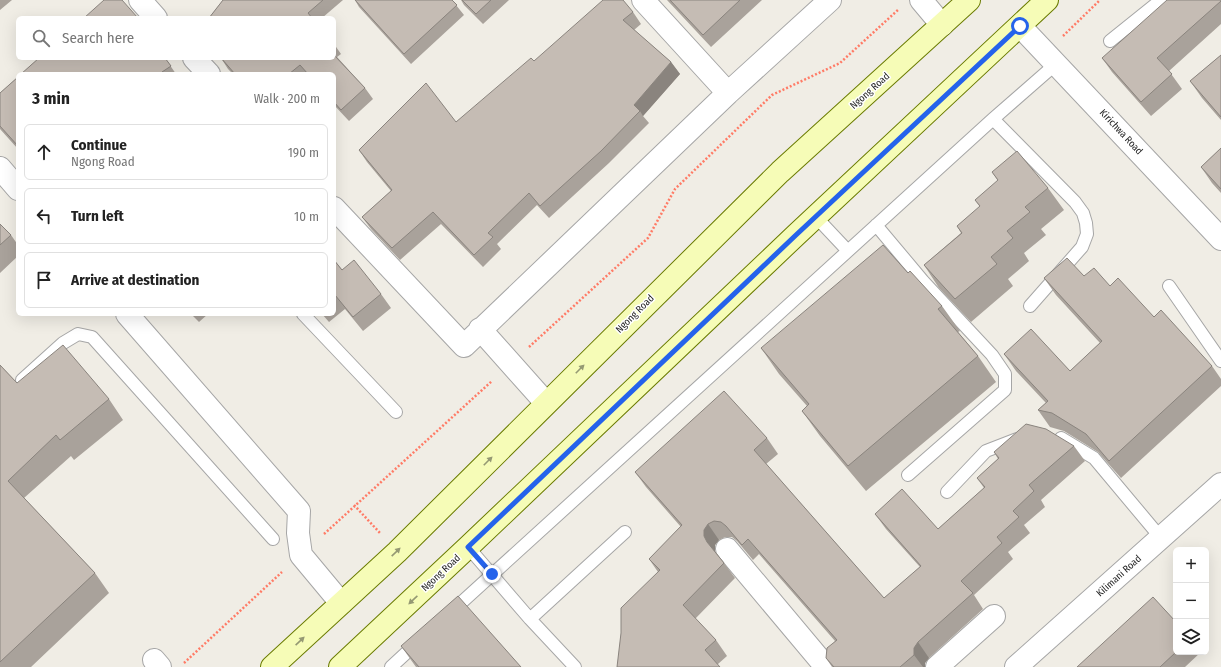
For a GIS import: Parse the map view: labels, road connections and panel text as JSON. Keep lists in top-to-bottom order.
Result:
{
  "streets": {
    "main road": ["Ngong Road"],
    "street": ["Kirichwa Road", "Kilimani Road"]
  },
  "crossings": [
    ["Ngong Road", "Kirichwa Road"]
  ],
  "page": {
    "search": "Search here",
    "heading": ["3 min", "Walk · 200 m"],
    "list": [
      ["Continue", "Ngong Road", "190 m"],
      ["Turn left", "10 m"],
      "Arrive at destination"
    ],
    "map_buttons": ["+", "−"]
  }
}
